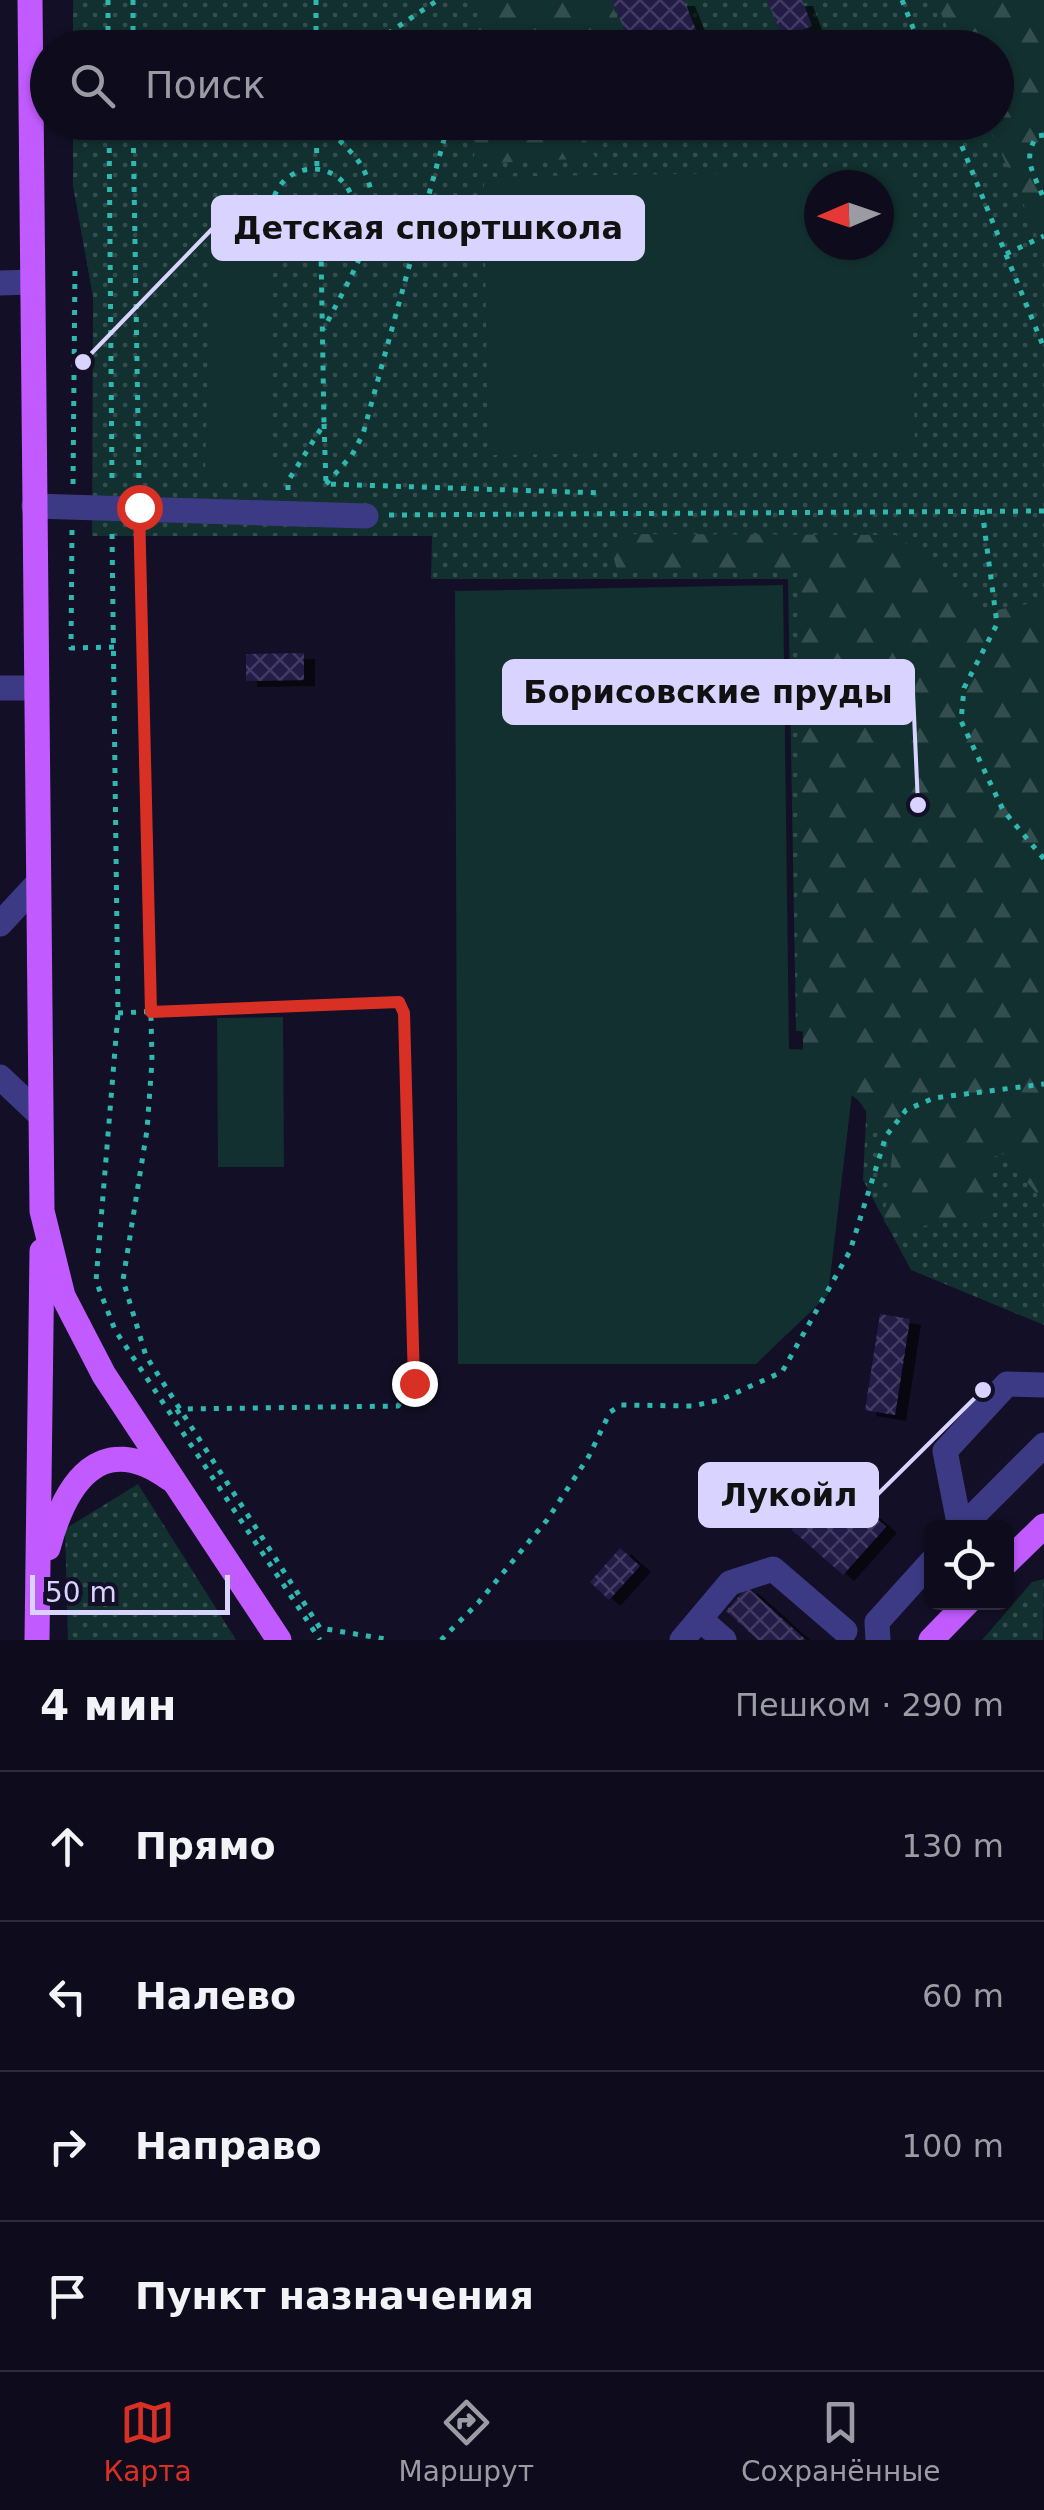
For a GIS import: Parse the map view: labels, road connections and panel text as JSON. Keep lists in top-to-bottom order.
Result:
{
  "places": ["Детская спортшкола", "Борисовские пруды", "Лукойл"],
  "scale_bar": "50 m",
  "north": "left",
  "page": {
    "search": "Поиск",
    "scale": "50 m",
    "heading": ["4 мин", "Пешком · 290 m"],
    "list": [
      ["Прямо", "130 m"],
      ["Налево", "60 m"],
      ["Направо", "100 m"],
      "Пункт назначения"
    ],
    "nav": ["Карта", "Маршрут", "Сохранённые"]
  }
}
